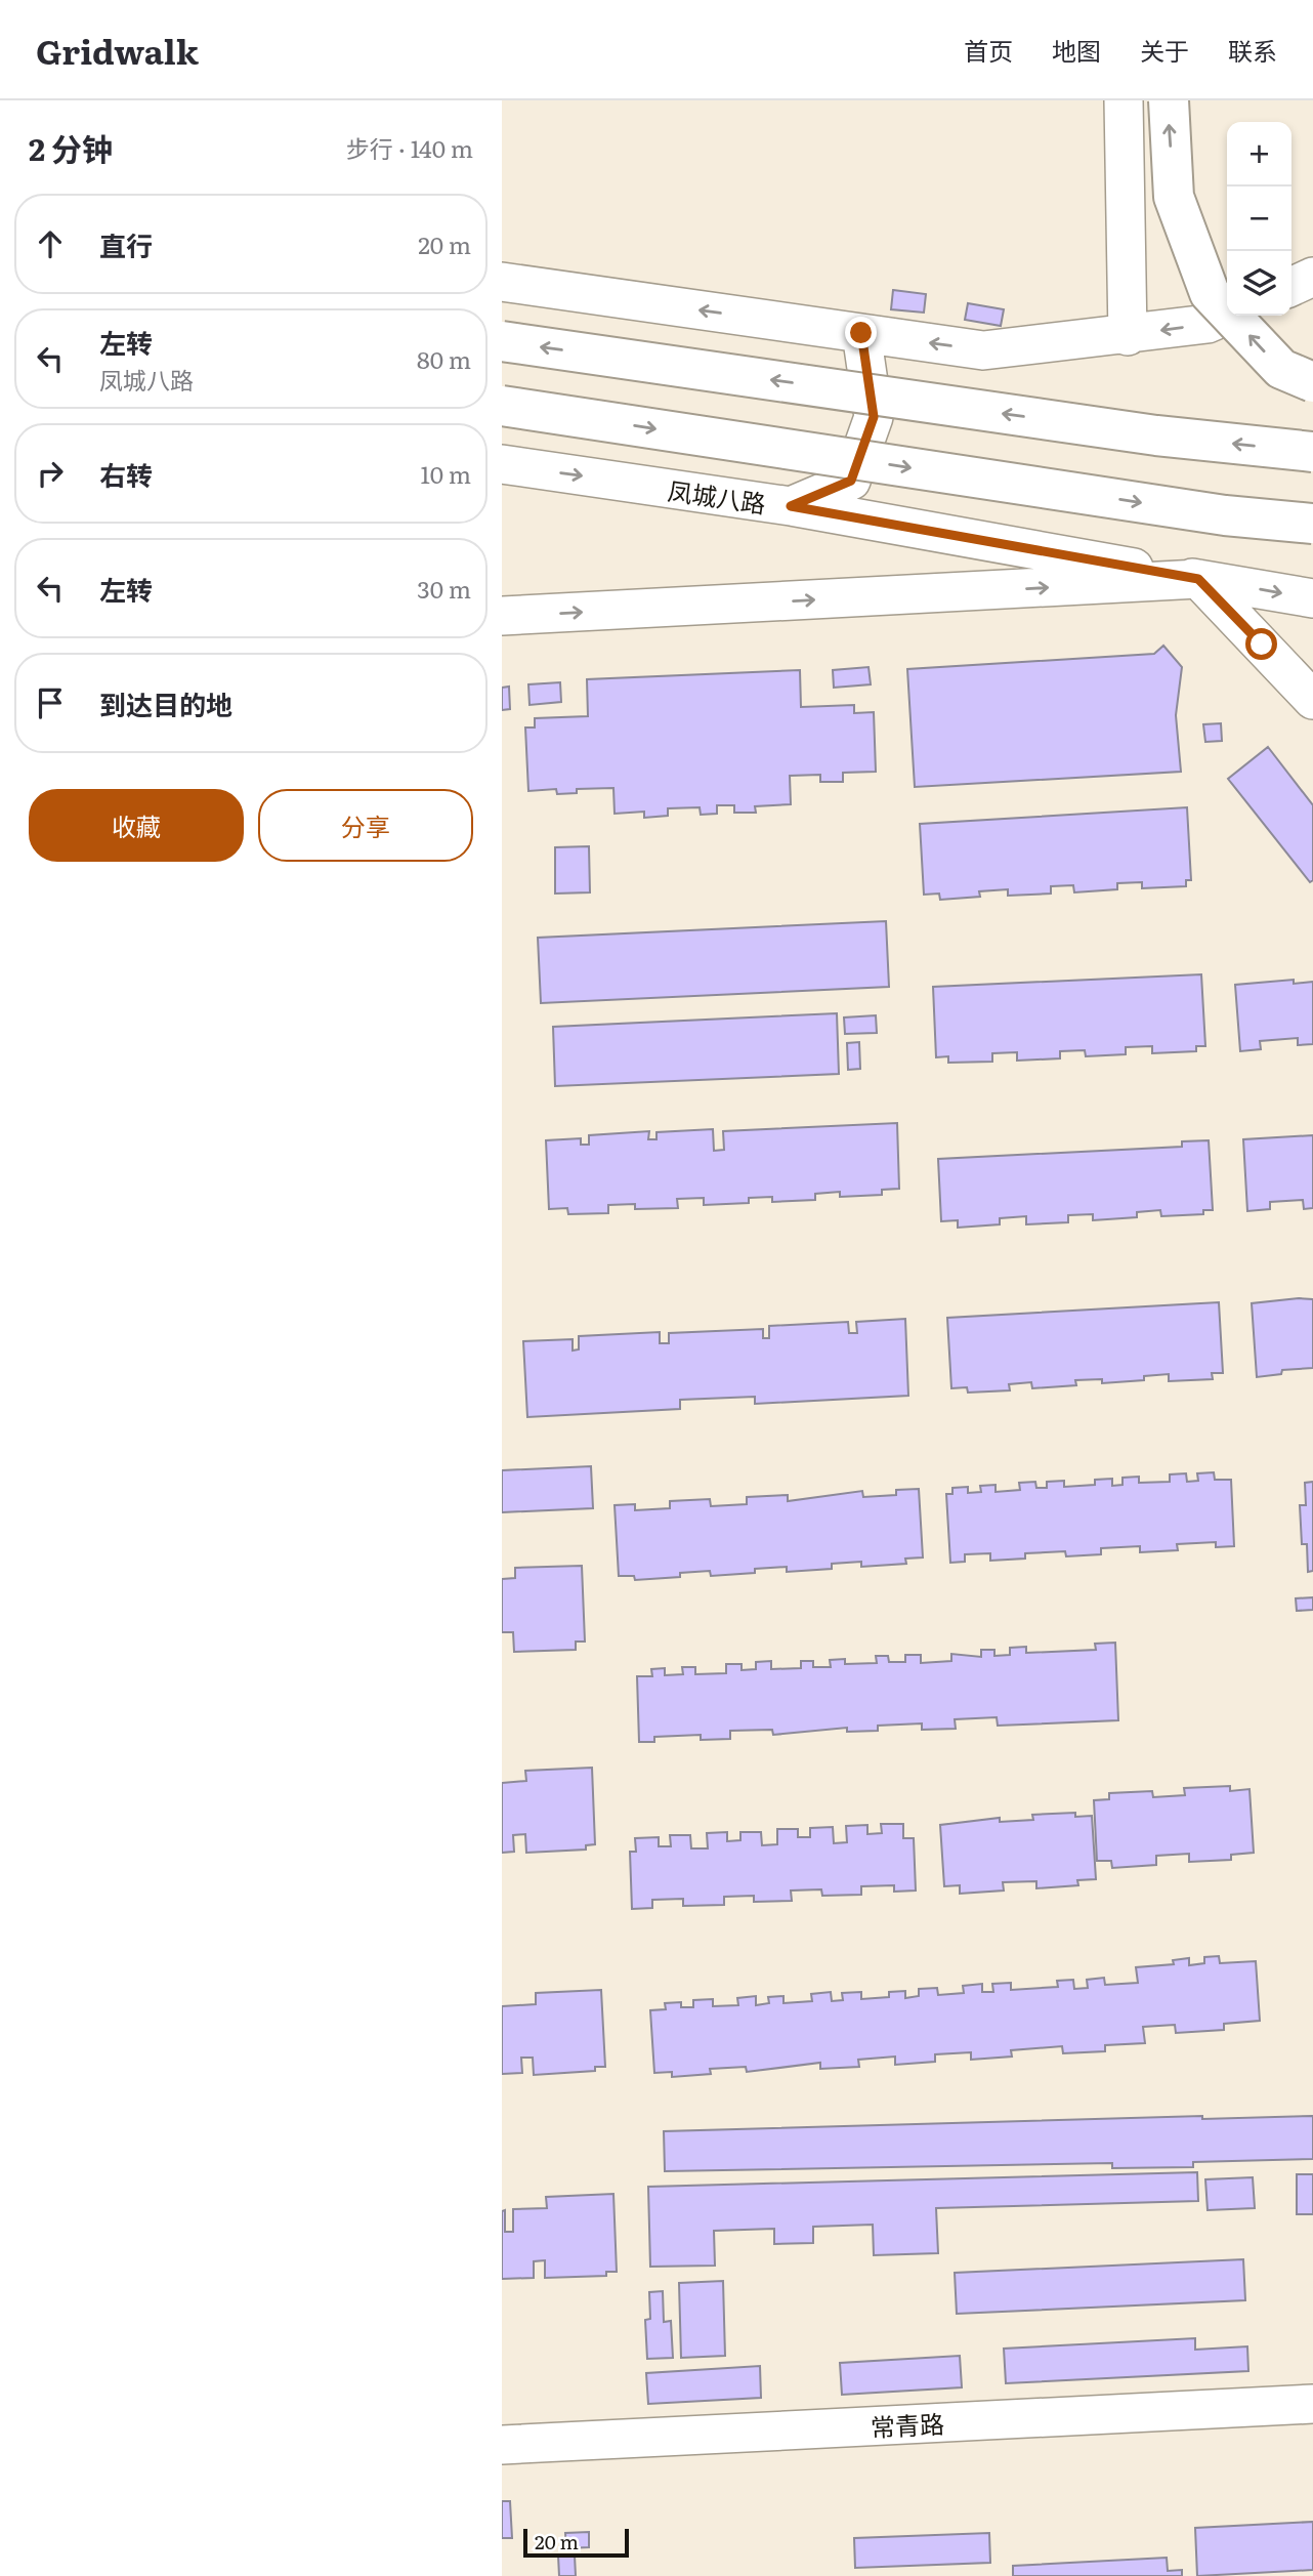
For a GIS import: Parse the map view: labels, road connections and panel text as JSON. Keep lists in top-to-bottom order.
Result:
{
  "streets": {
    "street": ["凤城八路", "常青路"]
  },
  "scale_bar": "20 m",
  "page": {
    "header": "Gridwalk",
    "nav": [
      "首页",
      "地图",
      "关于",
      "联系"
    ],
    "heading": ["2 分钟", "步行 · 140 m"],
    "map_buttons": ["+", "−"],
    "list": [
      ["直行", "20 m"],
      ["左转", "凤城八路", "80 m"],
      ["右转", "10 m"],
      ["左转", "30 m"],
      "到达目的地"
    ],
    "buttons": ["收藏", "分享"],
    "scale": "20 m"
  }
}
